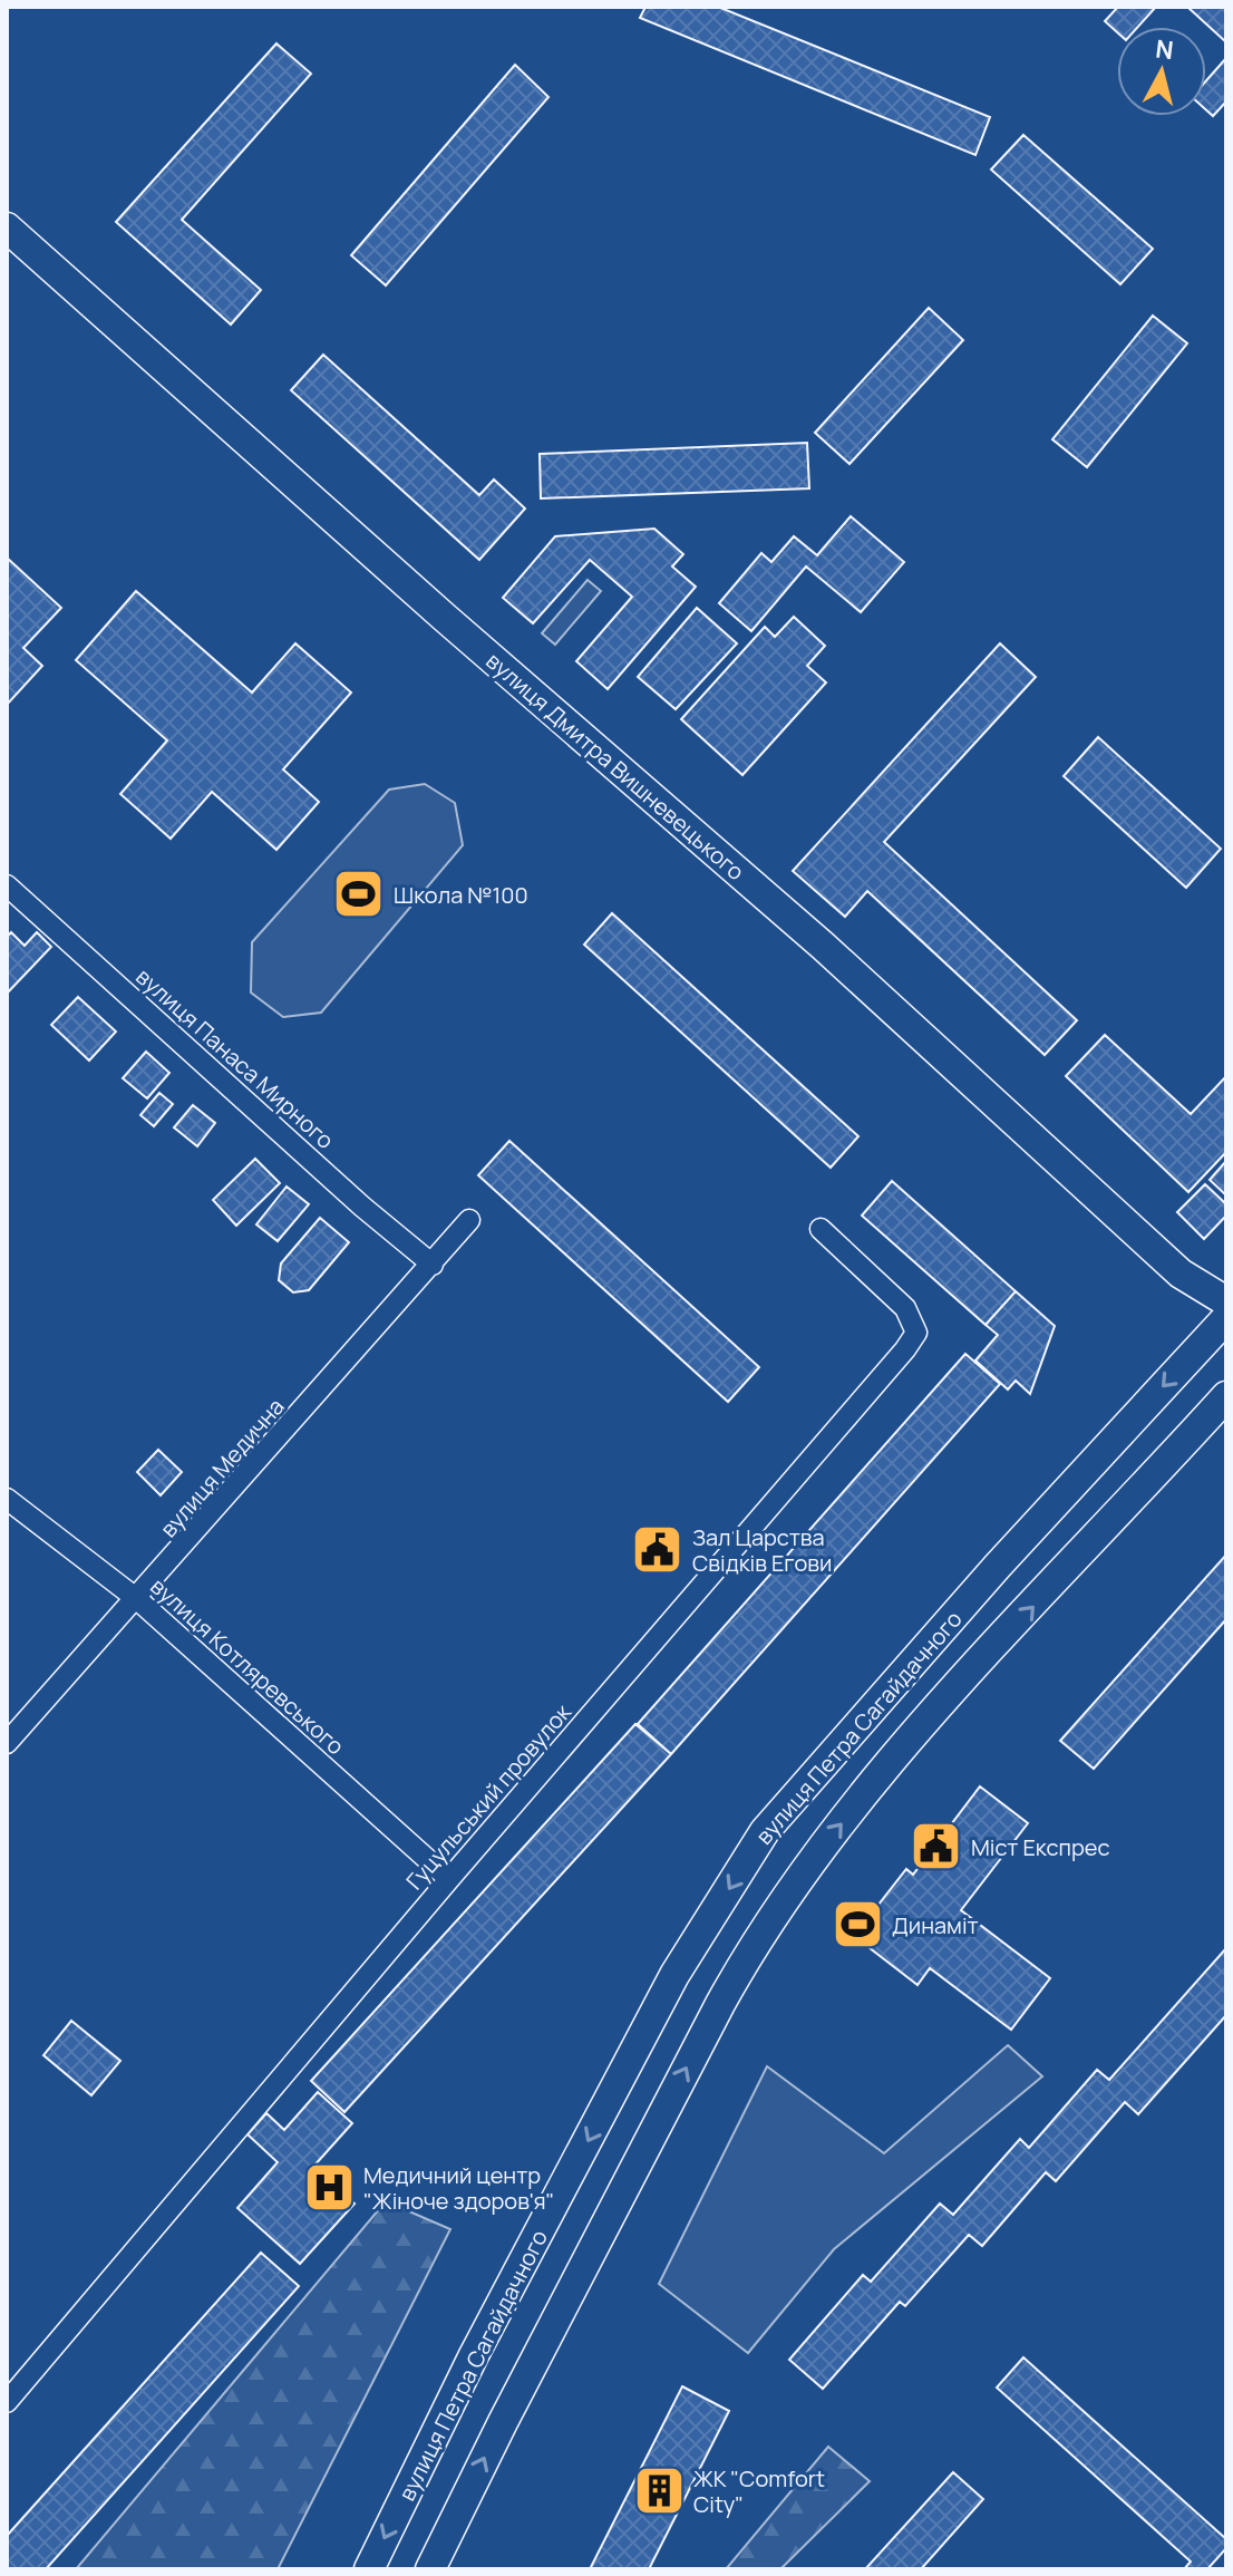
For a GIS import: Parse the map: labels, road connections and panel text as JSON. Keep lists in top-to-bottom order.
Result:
{
  "streets": {
    "street": [
      "вулиця Дмитра Вишневецького",
      "вулиця Панаса Мирного",
      "вулиця Медична",
      "вулиця Котляревського",
      "вулиця Петра Сагайдачного",
      "Гуцульський провулок"
    ]
  },
  "crossings": [
    ["вулиця Панаса Мирного", "вулиця Медична"],
    ["вулиця Медична", "вулиця Котляревського"],
    ["вулиця Котляревського", "Гуцульський провулок"]
  ],
  "places": {
    "sports": ["Школа №100", "Динаміт"],
    "public building": ["Зал Царства Свiдкiв Егови", "Міст Експрес"],
    "hospital": ["Медичний центр \"Жіноче здоров'я\""],
    "building": ["ЖК \"Comfort City\""]
  },
  "north": "top"
}
